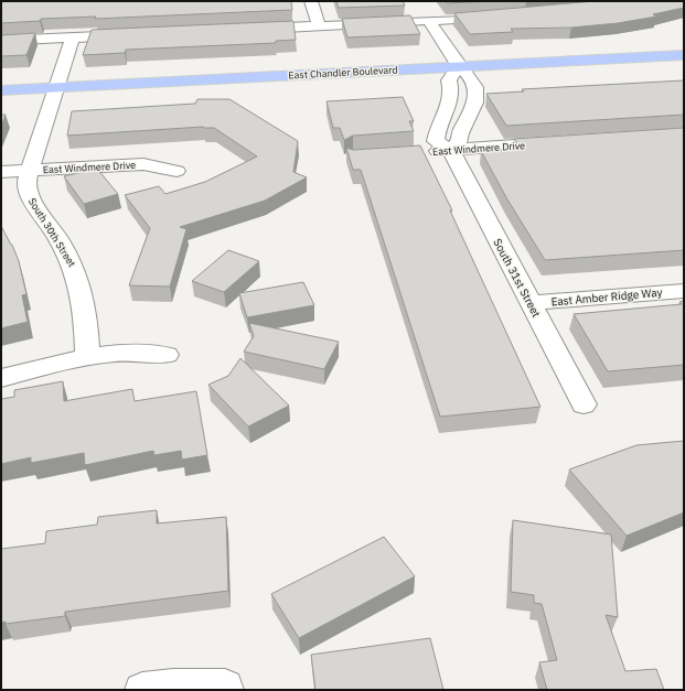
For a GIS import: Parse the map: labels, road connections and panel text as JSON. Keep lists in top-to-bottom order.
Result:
{
  "streets": {
    "main road": ["East Chandler Boulevard"],
    "street": [
      "East Windmere Drive",
      "South 30th Street",
      "South 31st Street",
      "East Amber Ridge Way"
    ]
  },
  "crossings": [
    ["East Chandler Boulevard", "South 30th Street"],
    ["East Chandler Boulevard", "South 31st Street"],
    ["East Windmere Drive", "South 30th Street"],
    ["East Windmere Drive", "South 31st Street"],
    ["South 31st Street", "East Amber Ridge Way"]
  ]
}
